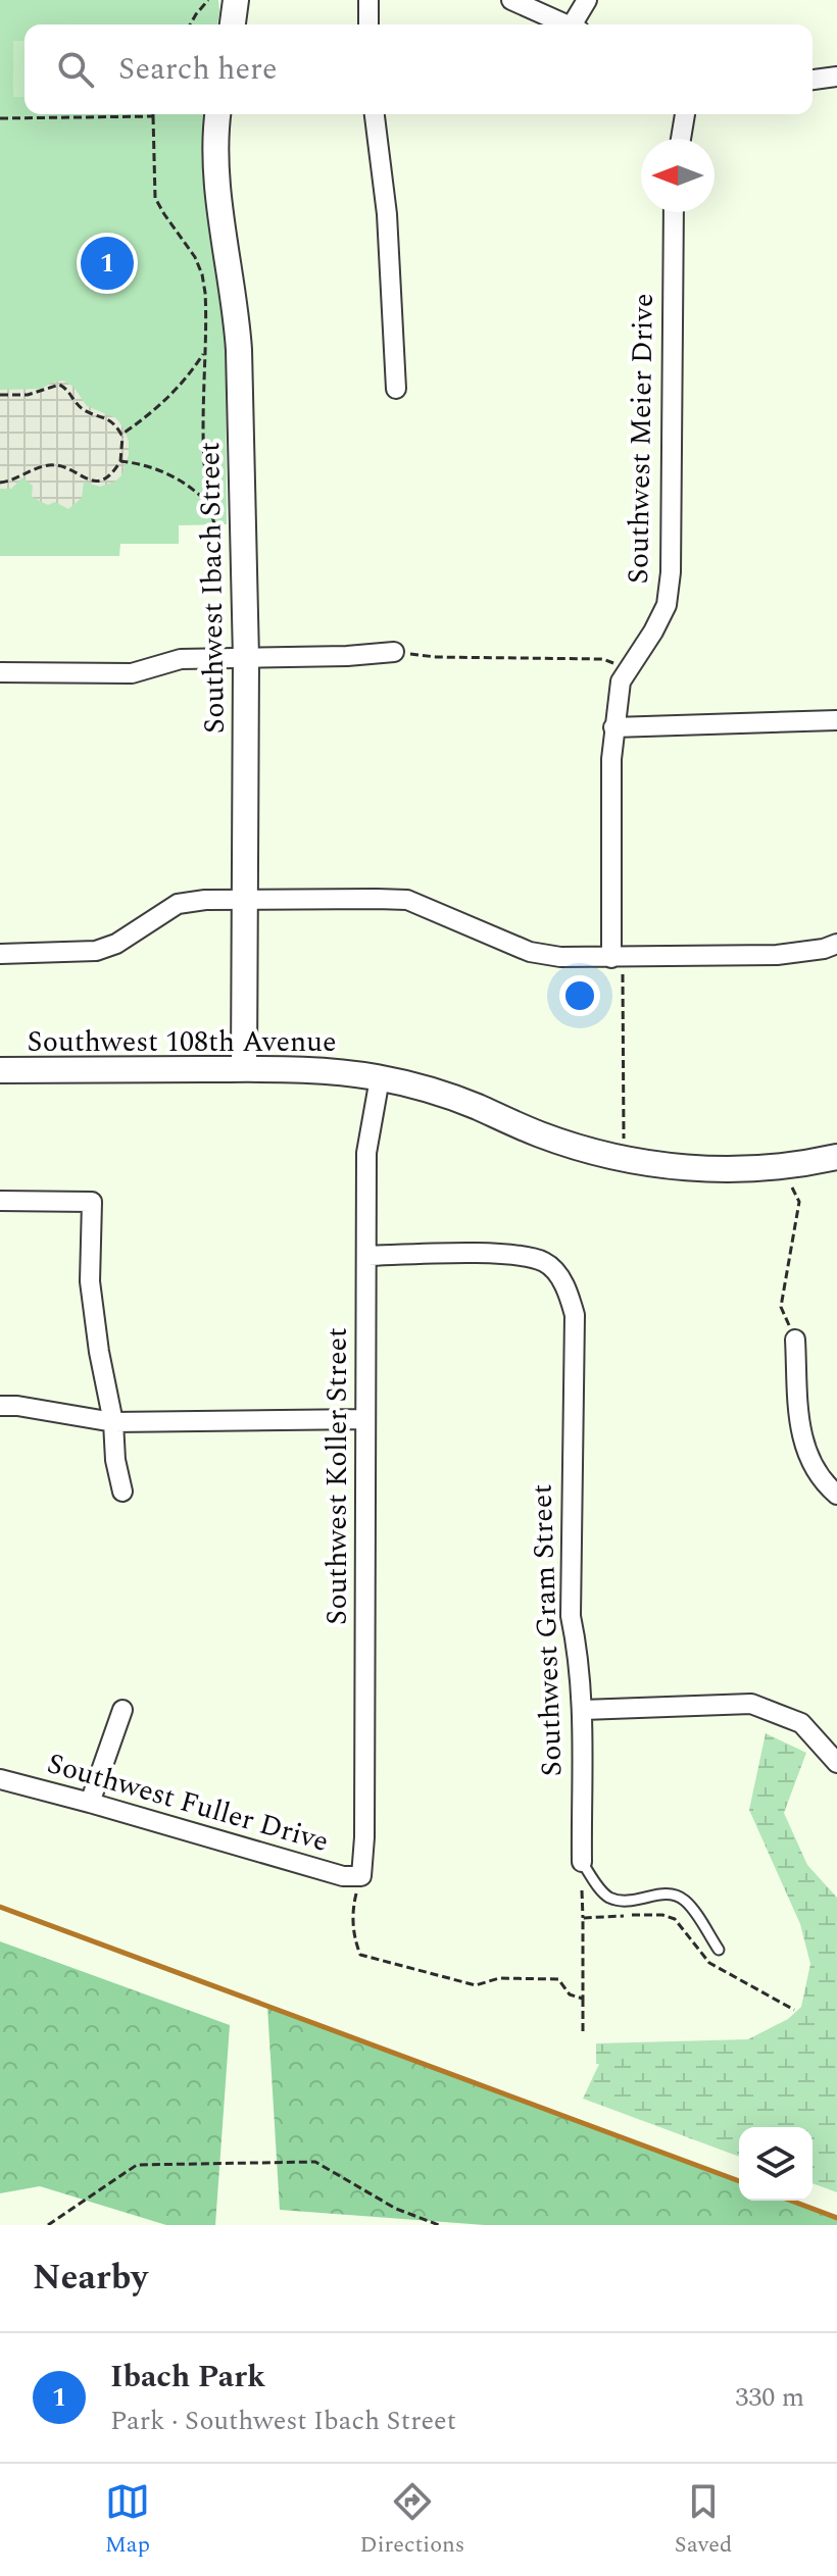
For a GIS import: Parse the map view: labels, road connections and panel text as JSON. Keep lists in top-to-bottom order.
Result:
{
  "streets": {
    "street": [
      "Southwest Meier Drive",
      "Southwest Ibach Street",
      "Southwest 108th Avenue",
      "Southwest Koller Street",
      "Southwest Gram Street",
      "Southwest Fuller Drive"
    ]
  },
  "crossings": [
    ["Southwest Ibach Street", "Southwest 108th Avenue"],
    ["Southwest 108th Avenue", "Southwest Koller Street"],
    ["Southwest Koller Street", "Southwest Gram Street"],
    ["Southwest Koller Street", "Southwest Fuller Drive"]
  ],
  "north": "left",
  "page": {
    "search": "Search here",
    "pins": "1",
    "heading": "Nearby",
    "list": [
      {
        "mark": "1",
        "name": "Ibach Park",
        "note": "Park · Southwest Ibach Street",
        "value": "330 m"
      }
    ],
    "nav": ["Map", "Directions", "Saved"]
  }
}
